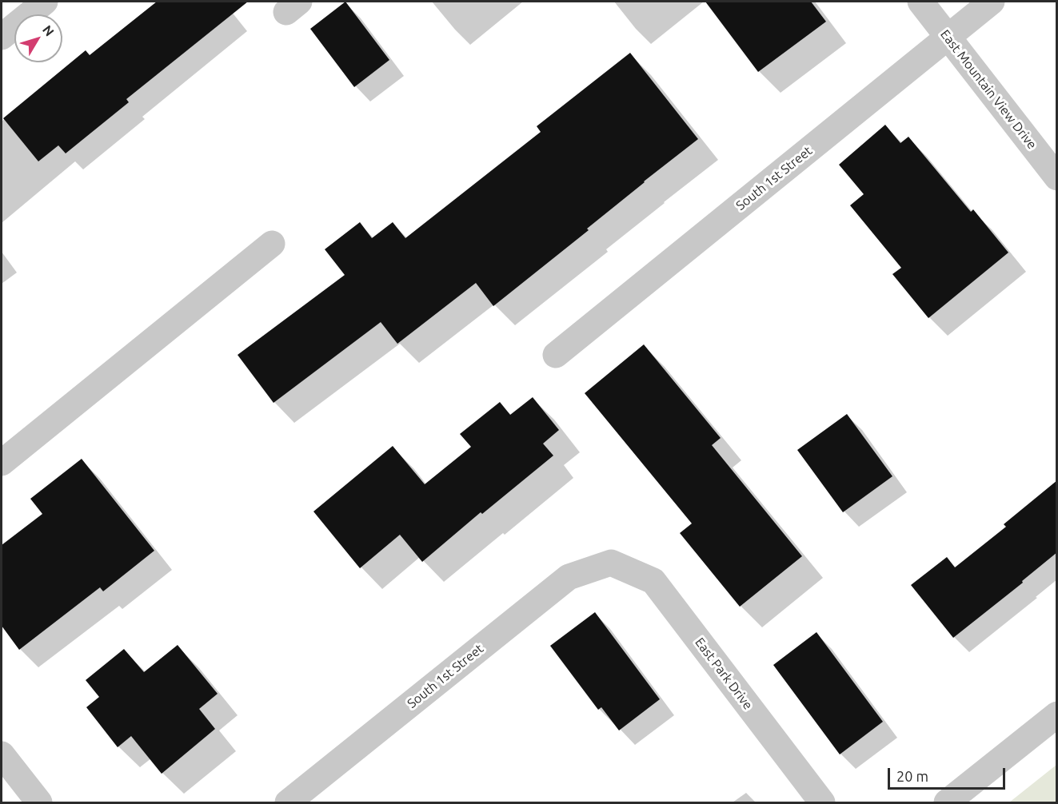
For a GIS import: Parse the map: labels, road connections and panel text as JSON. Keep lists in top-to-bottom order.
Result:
{
  "streets": {
    "street": ["East Mountain View Drive", "South 1st Street", "East Park Drive"]
  },
  "crossings": [
    ["East Mountain View Drive", "South 1st Street"],
    ["South 1st Street", "East Park Drive"]
  ],
  "scale_bar": "20 m",
  "north": "top right"
}
